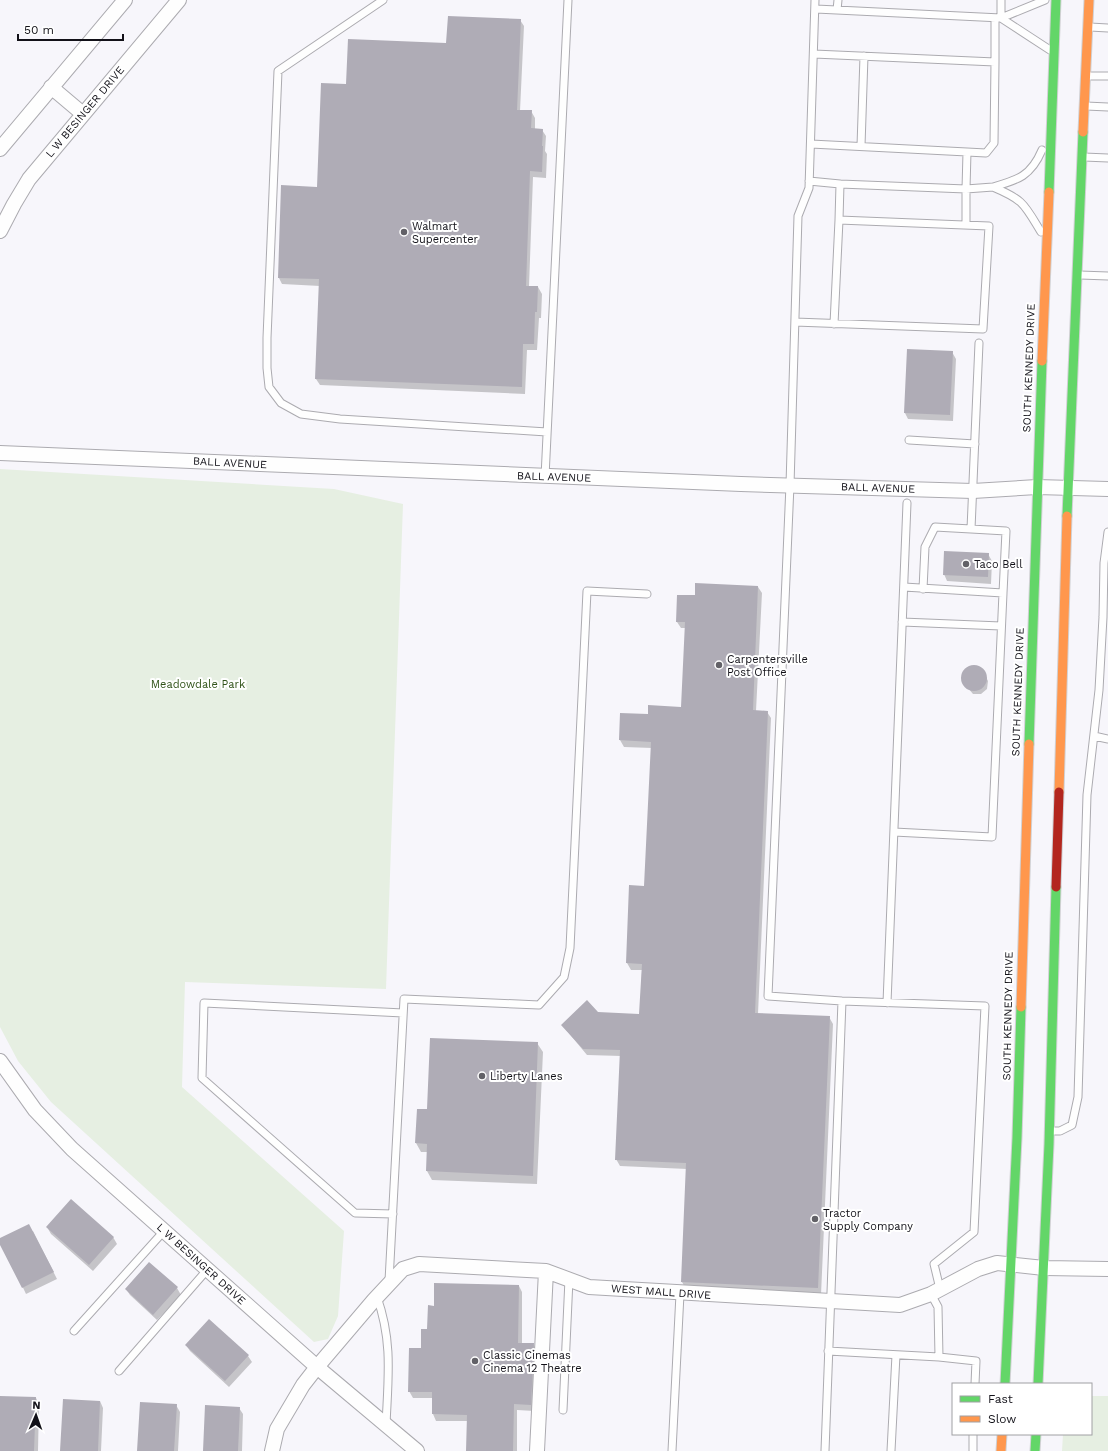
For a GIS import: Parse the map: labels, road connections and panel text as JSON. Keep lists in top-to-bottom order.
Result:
{
  "streets": {
    "main road": ["SOUTH KENNEDY DRIVE"],
    "street": ["L W BESINGER DRIVE", "BALL AVENUE", "WEST MALL DRIVE"]
  },
  "crossings": [
    ["L W BESINGER DRIVE", "WEST MALL DRIVE"],
    ["SOUTH KENNEDY DRIVE", "BALL AVENUE"],
    ["SOUTH KENNEDY DRIVE", "WEST MALL DRIVE"]
  ],
  "parks": ["Meadowdale Park"],
  "places": [
    "Walmart Supercenter",
    "Taco Bell",
    "Carpentersville Post Office",
    "Liberty Lanes",
    "Tractor Supply Company",
    "Classic Cinemas Cinema 12 Theatre"
  ],
  "legend": ["Fast", "Slow"],
  "scale_bar": "50 m",
  "north": "top"
}
